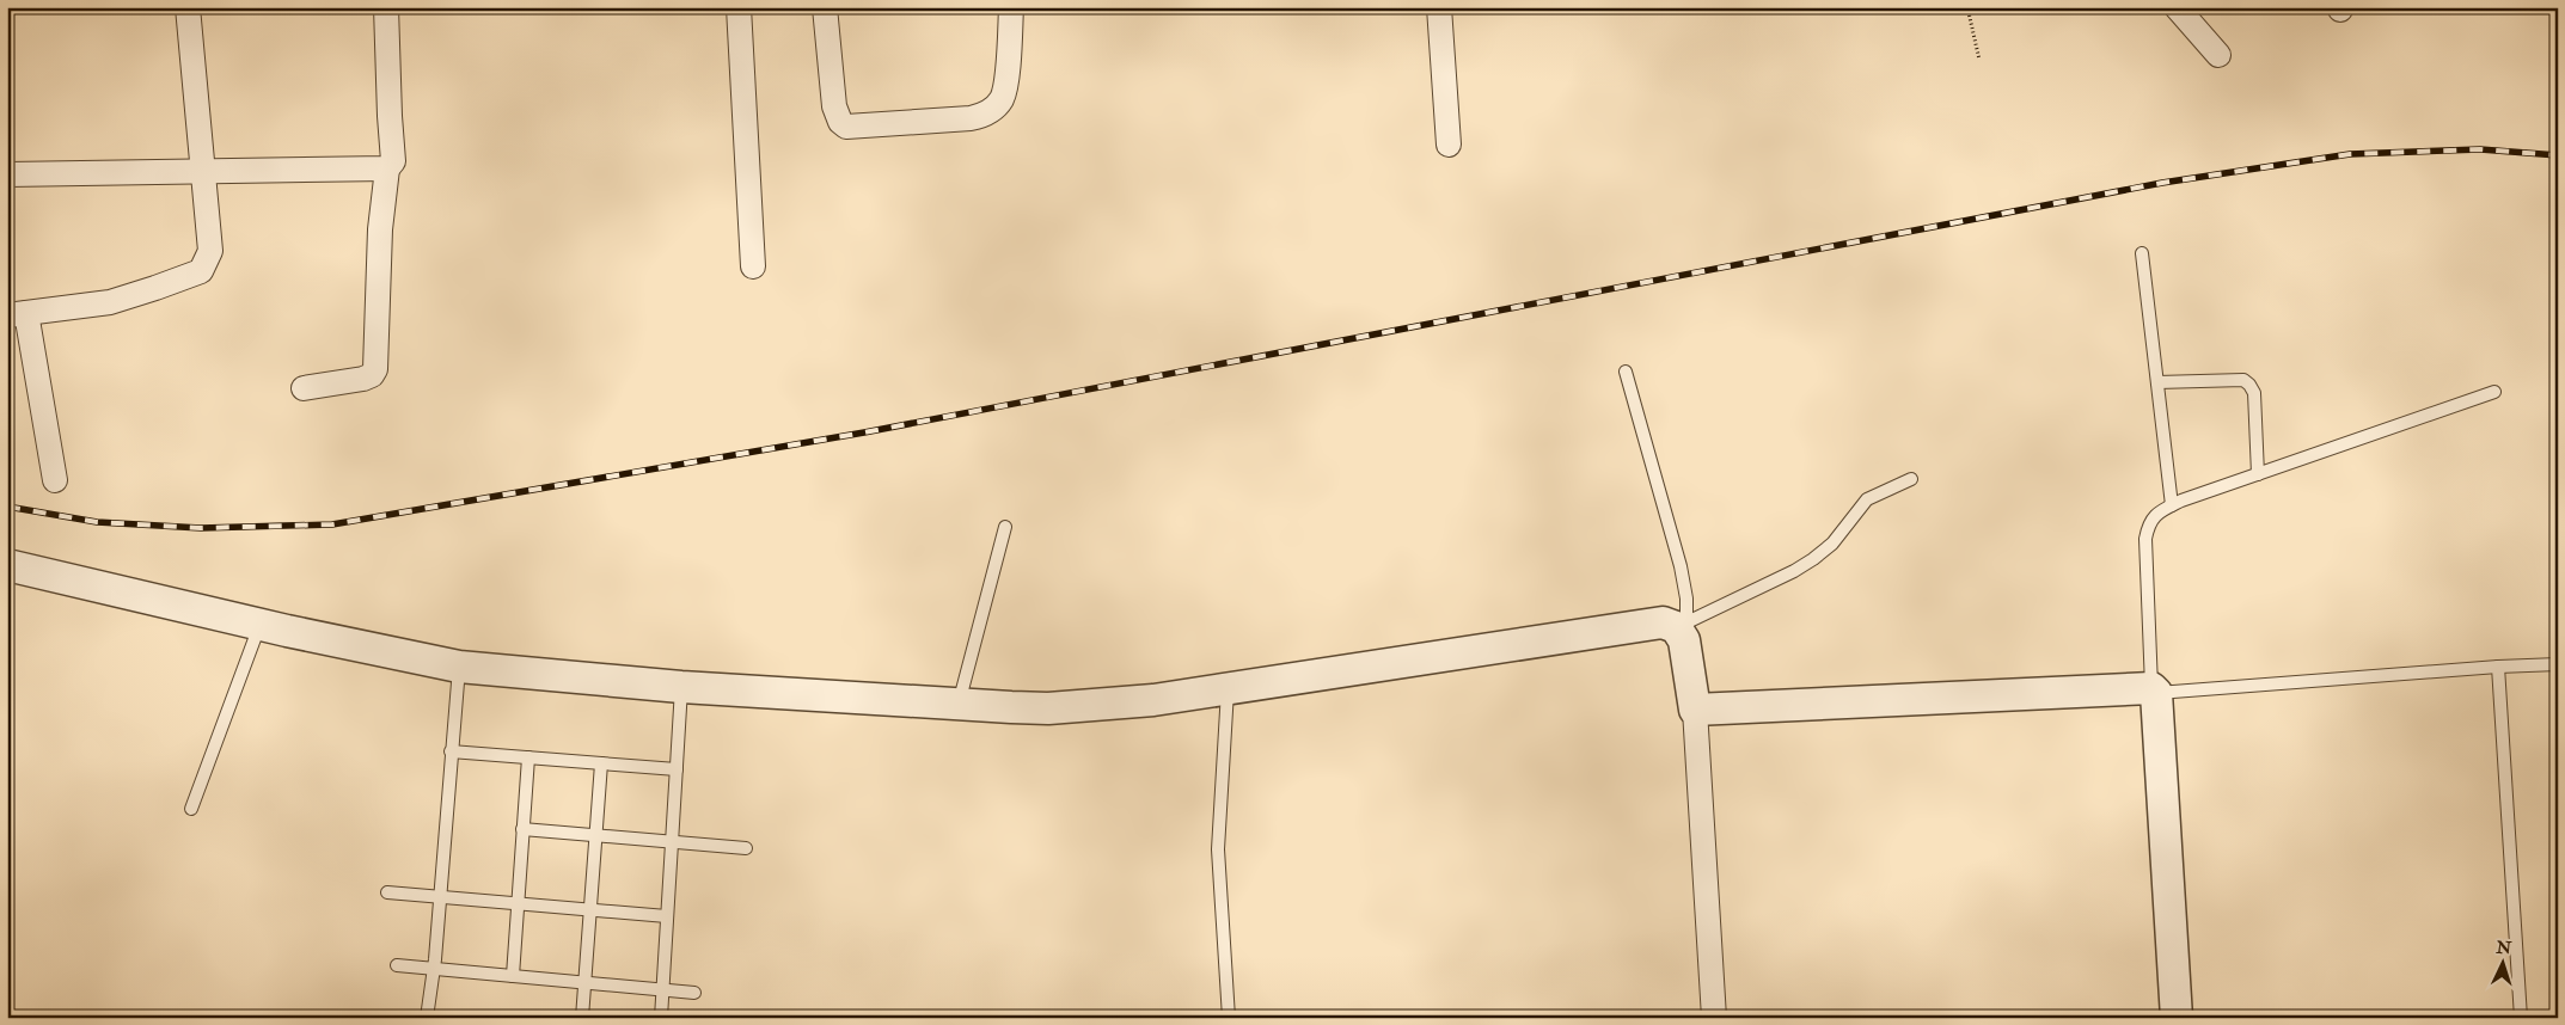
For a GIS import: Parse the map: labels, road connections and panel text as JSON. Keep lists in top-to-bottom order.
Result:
{
  "north": "top"
}
